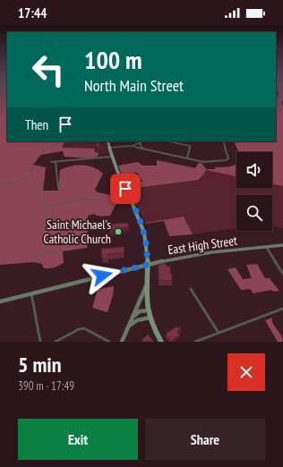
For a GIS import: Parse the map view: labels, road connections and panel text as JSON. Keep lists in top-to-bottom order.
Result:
{
  "streets": {
    "main road": ["East High Street"]
  },
  "places": ["Saint Michael's Catholic Church"],
  "page": {
    "status": "17:44",
    "turn": ["100 m", "North Main Street"],
    "then": "Then",
    "heading": ["5 min", "390 m · 17:49"],
    "buttons": ["Exit", "Share"]
  }
}
